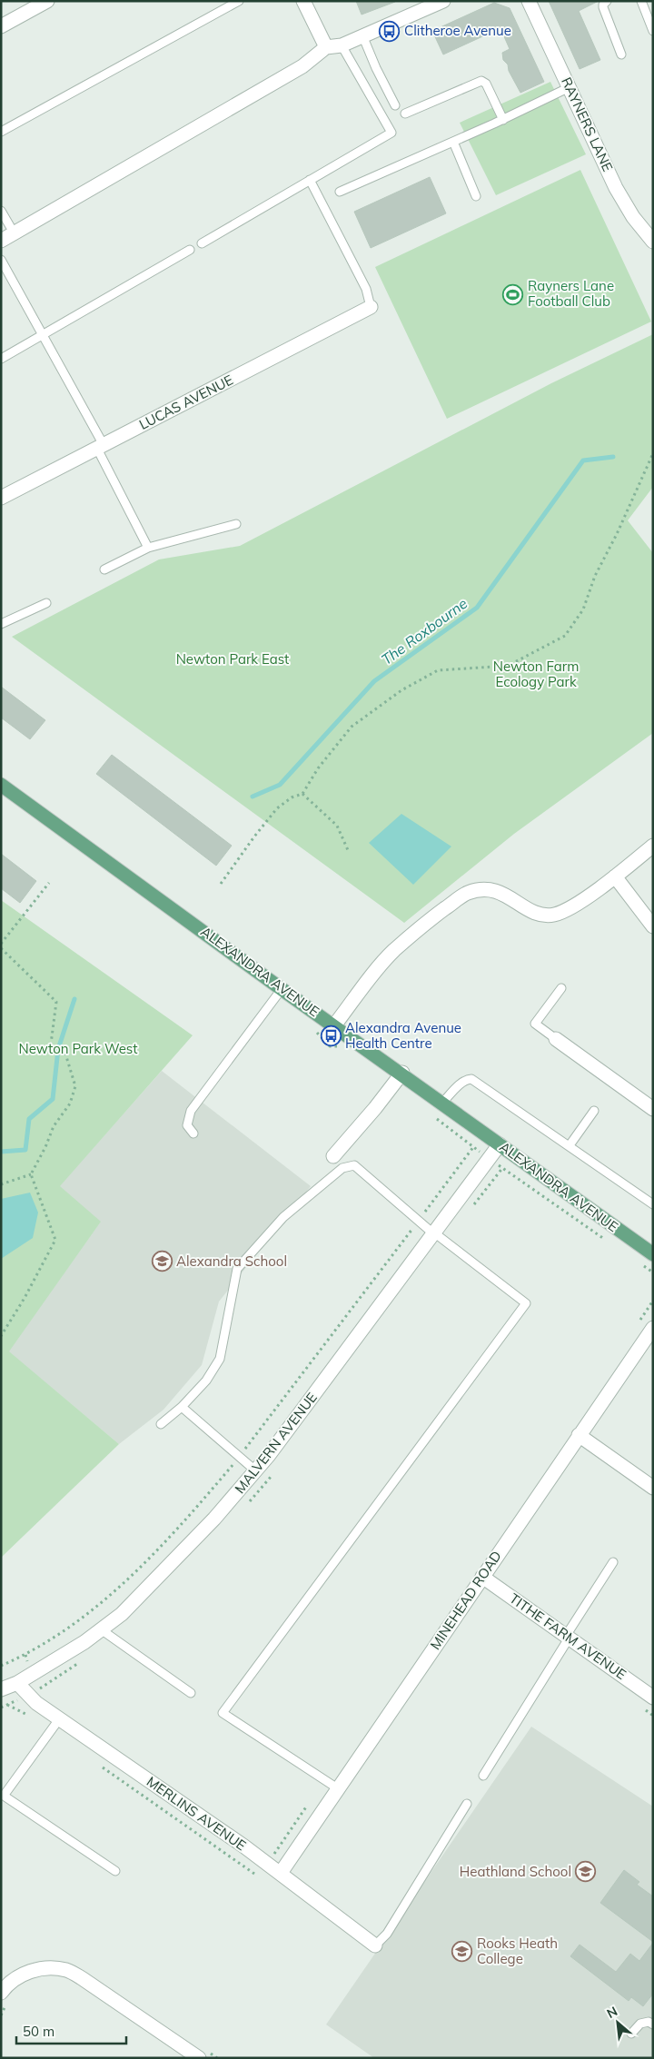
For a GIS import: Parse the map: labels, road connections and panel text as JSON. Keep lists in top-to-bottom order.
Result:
{
  "streets": {
    "main road": ["ALEXANDRA AVENUE"],
    "street": [
      "RAYNERS LANE",
      "LUCAS AVENUE",
      "MALVERN AVENUE",
      "MINEHEAD ROAD",
      "TITHE FARM AVENUE",
      "MERLINS AVENUE"
    ]
  },
  "crossings": [
    ["ALEXANDRA AVENUE", "MALVERN AVENUE"],
    ["MALVERN AVENUE", "MERLINS AVENUE"],
    ["MINEHEAD ROAD", "TITHE FARM AVENUE"],
    ["MINEHEAD ROAD", "MERLINS AVENUE"]
  ],
  "water": ["The Roxbourne"],
  "parks": ["Newton Park East", "Newton Farm Ecology Park", "Newton Park West"],
  "places": {
    "bus stop": ["Clitheroe Avenue", "Alexandra Avenue Health Centre"],
    "sports": ["Rayners Lane Football Club"],
    "school or university": ["Alexandra School", "Heathland School", "Rooks Heath College"]
  },
  "scale_bar": "50 m",
  "north": "top left"
}
